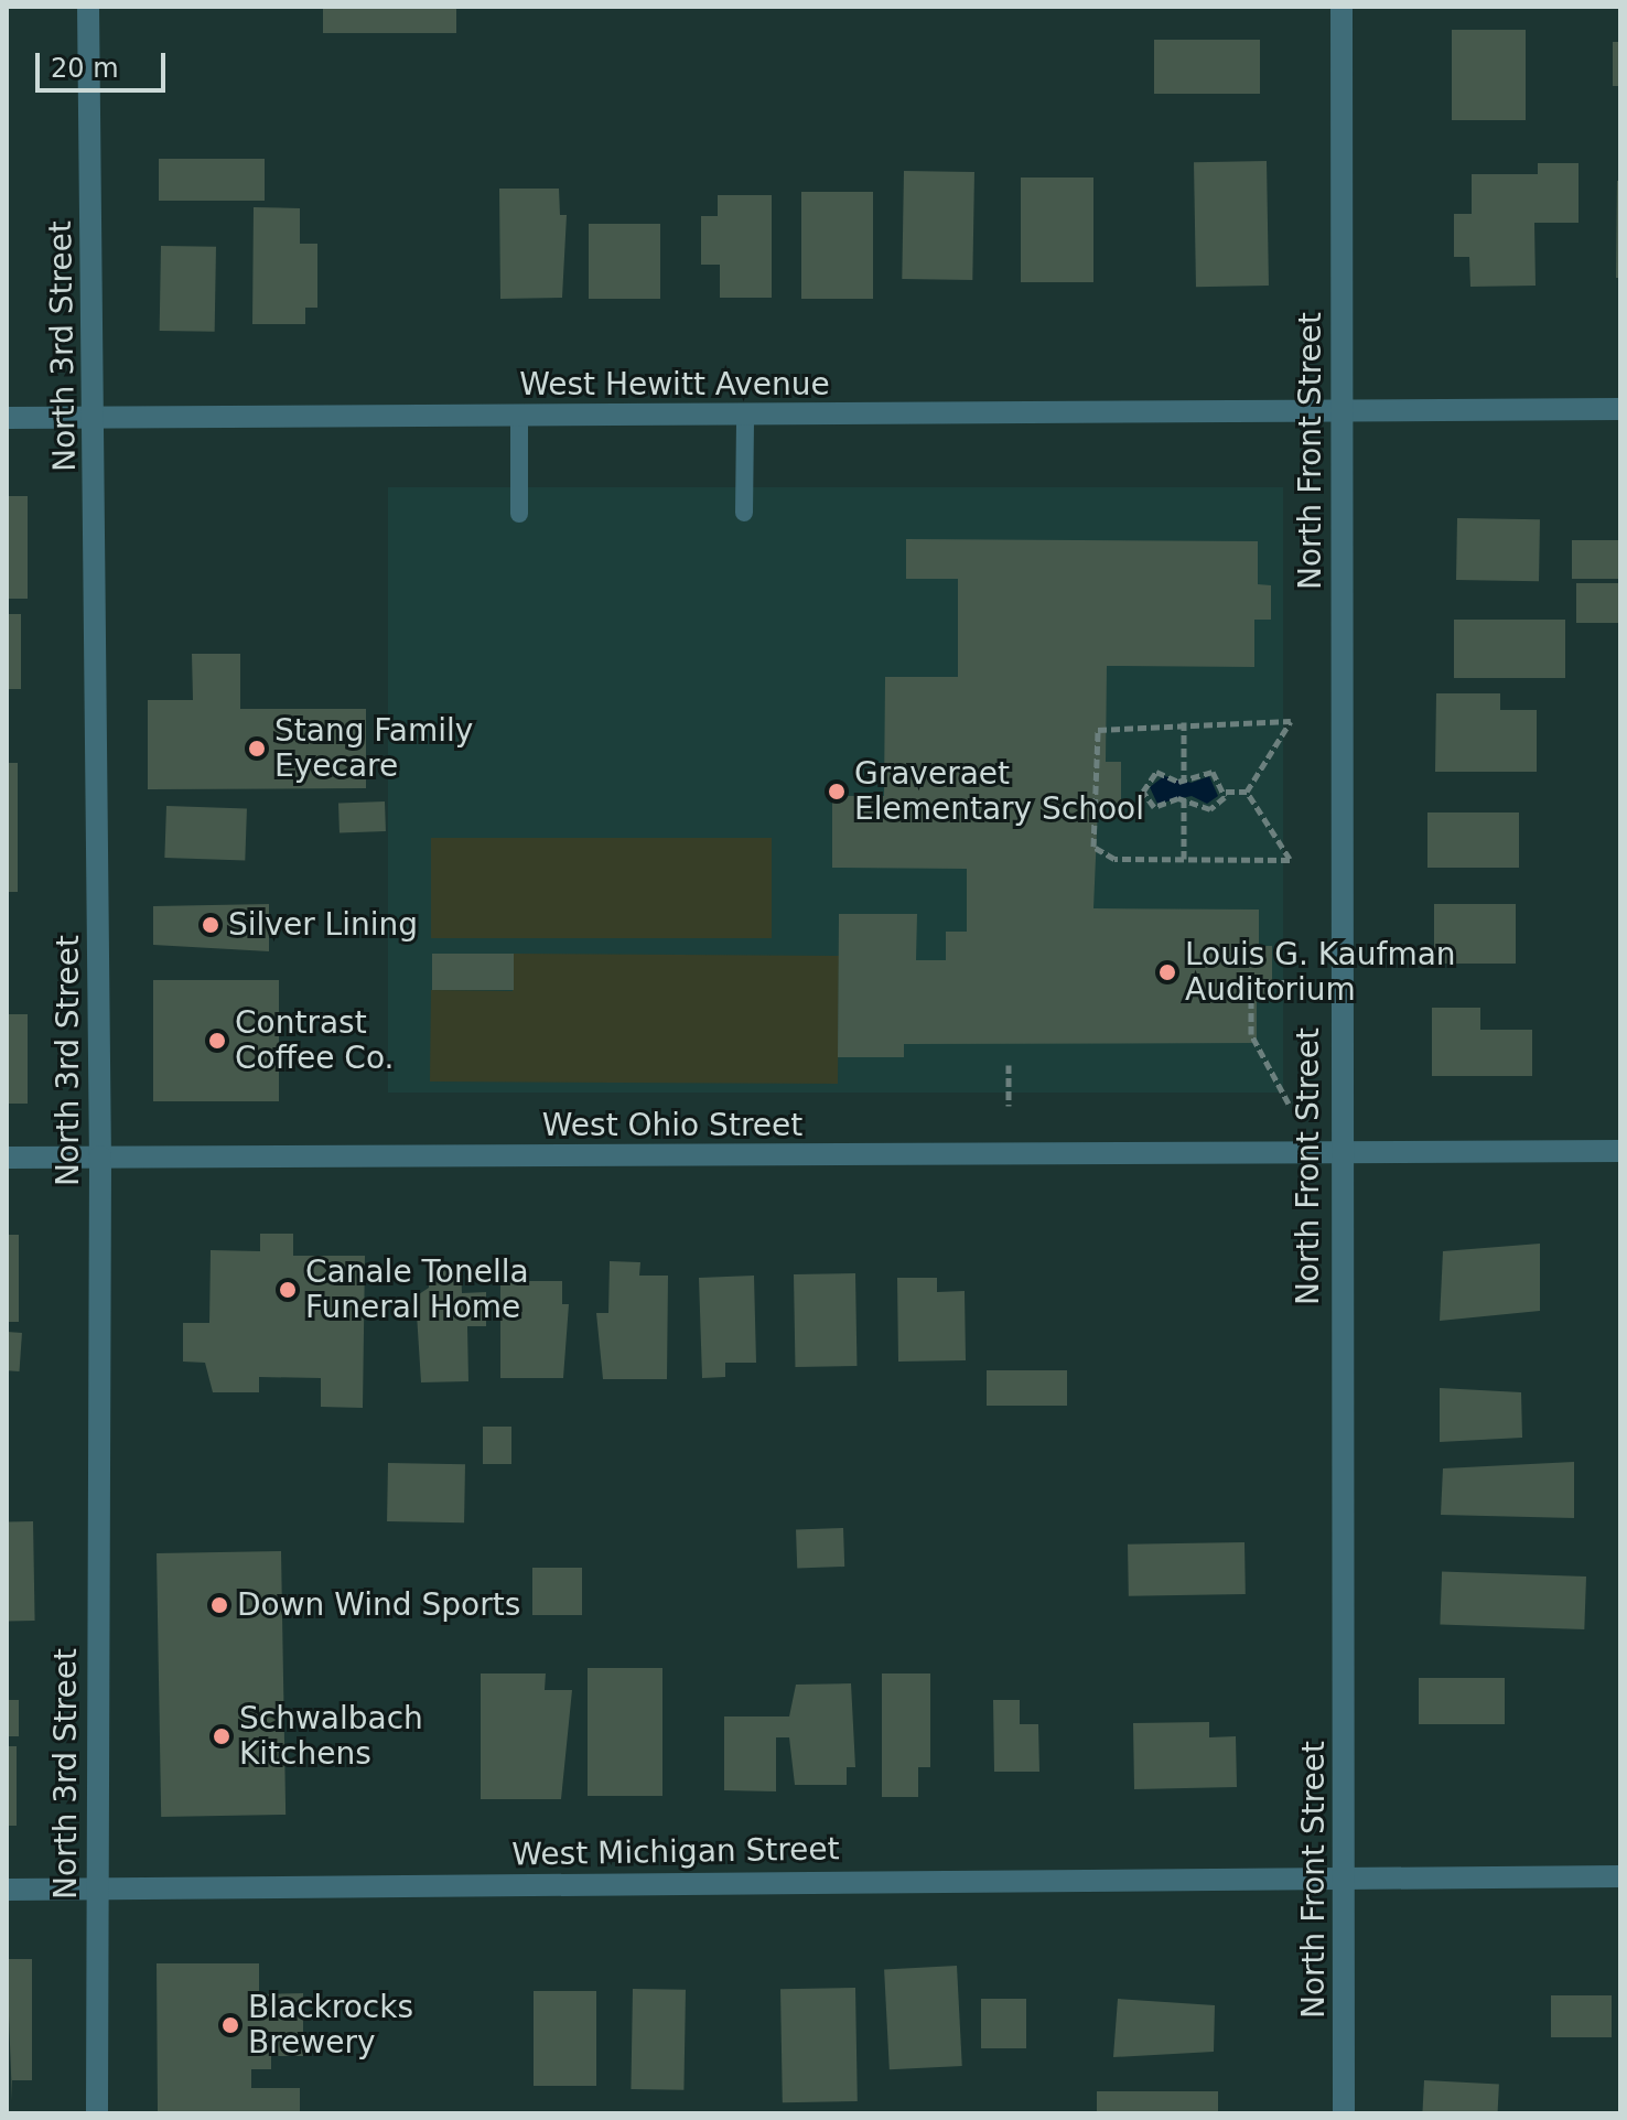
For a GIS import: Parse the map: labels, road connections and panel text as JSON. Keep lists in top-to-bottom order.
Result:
{
  "streets": {
    "street": [
      "North 3rd Street",
      "West Hewitt Avenue",
      "North Front Street",
      "West Ohio Street",
      "West Michigan Street"
    ]
  },
  "crossings": [
    ["North 3rd Street", "West Hewitt Avenue"],
    ["North 3rd Street", "West Ohio Street"],
    ["North 3rd Street", "West Michigan Street"],
    ["West Hewitt Avenue", "North Front Street"],
    ["North Front Street", "West Ohio Street"],
    ["North Front Street", "West Michigan Street"]
  ],
  "places": [
    "Stang Family Eyecare",
    "Graveraet Elementary School",
    "Silver Lining",
    "Louis G. Kaufman Auditorium",
    "Contrast Coffee Co.",
    "Canale Tonella Funeral Home",
    "Down Wind Sports",
    "Schwalbach Kitchens",
    "Blackrocks Brewery"
  ],
  "scale_bar": "20 m"
}
